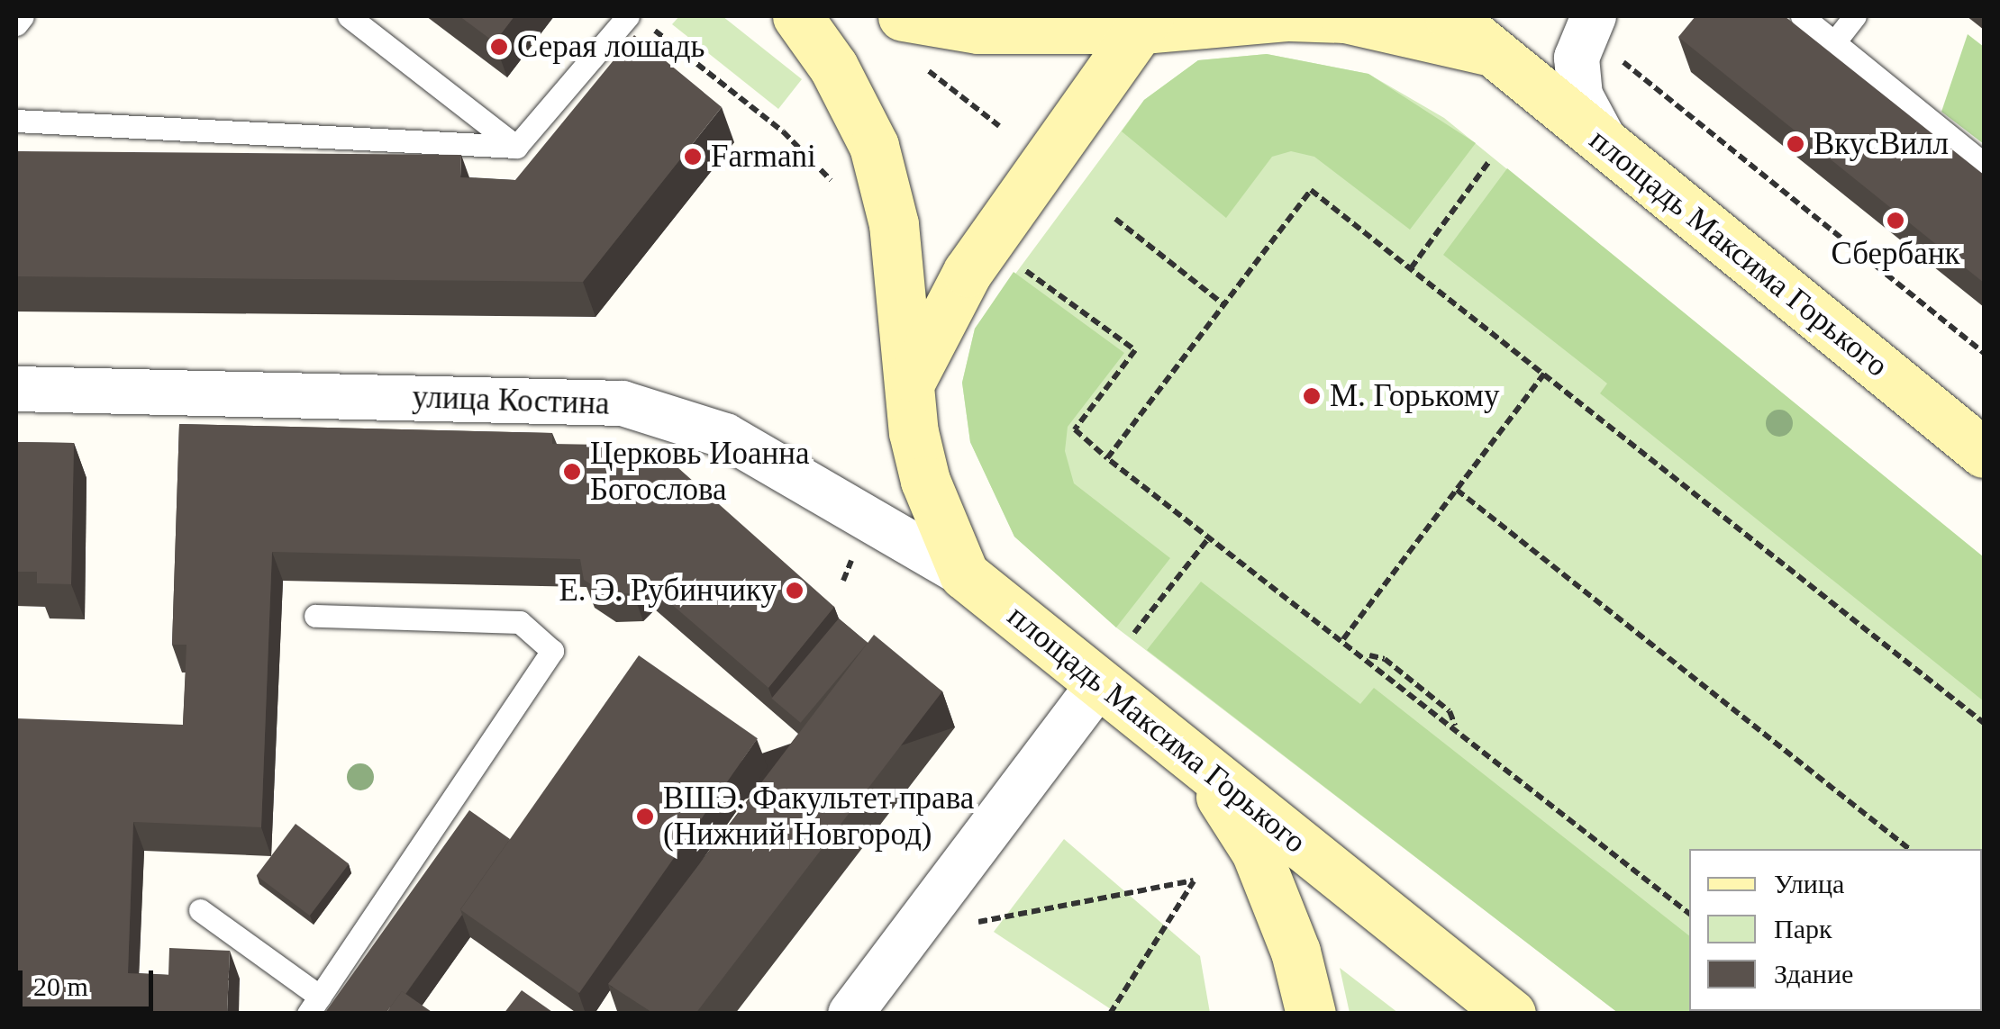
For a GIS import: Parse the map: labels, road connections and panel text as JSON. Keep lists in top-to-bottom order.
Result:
{
  "streets": {
    "main road": ["площадь Максима Горького"],
    "street": ["улица Костина"]
  },
  "crossings": [
    ["площадь Максима Горького", "улица Костина"]
  ],
  "places": [
    "Серая лошадь",
    "ВкусВилл",
    "Farmani",
    "Сбербанк",
    "М. Горькому",
    "Церковь Иоанна Богослова",
    "Е. Э. Рубинчику",
    "ВШЭ. Факультет права (Нижний Новгород)"
  ],
  "legend": ["Улица", "Парк", "Здание"],
  "scale_bar": "20 m"
}
